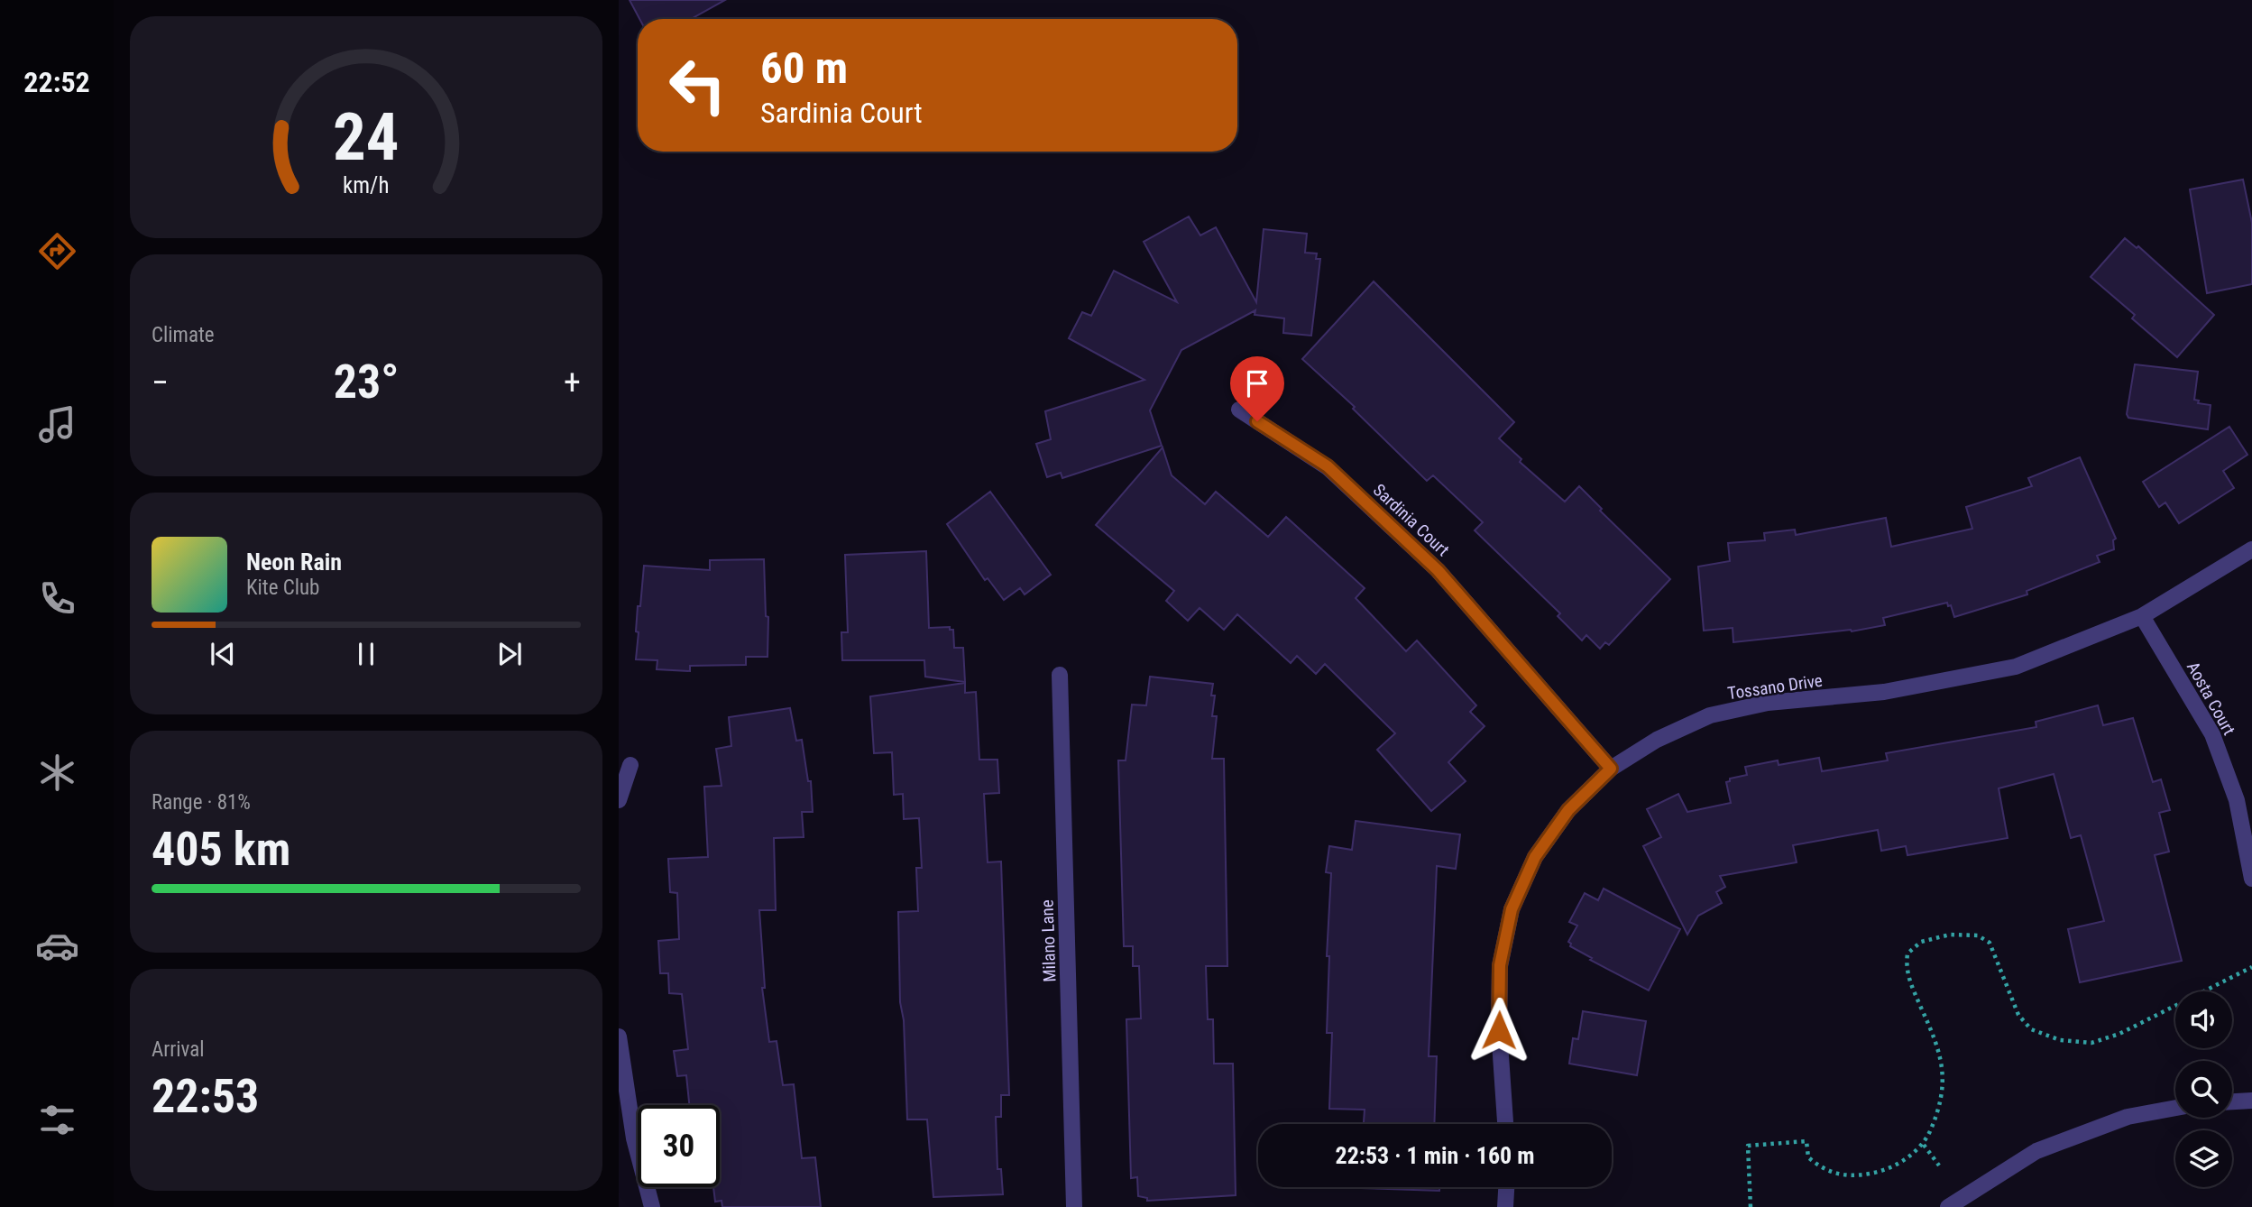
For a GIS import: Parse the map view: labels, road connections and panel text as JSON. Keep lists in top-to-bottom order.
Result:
{
  "streets": {
    "street": [
      "Sardinia Court",
      "Tossano Drive",
      "Aosta Court",
      "Milano Lane"
    ]
  },
  "crossings": [
    ["Sardinia Court", "Tossano Drive"],
    ["Tossano Drive", "Aosta Court"]
  ],
  "page": {
    "tabs": "22:52",
    "turn": ["60 m", "Sardinia Court"],
    "tile": [
      "Climate",
      ["Range · 81%", "405 km"],
      ["Arrival", "22:53"]
    ],
    "heat": ["−", "23°", "+"],
    "song": ["Neon Rain", "Kite Club"],
    "limit": "30",
    "trip": "22:53 · 1 min · 160 m",
    "gauge": ["24", "km/h"]
  }
}
